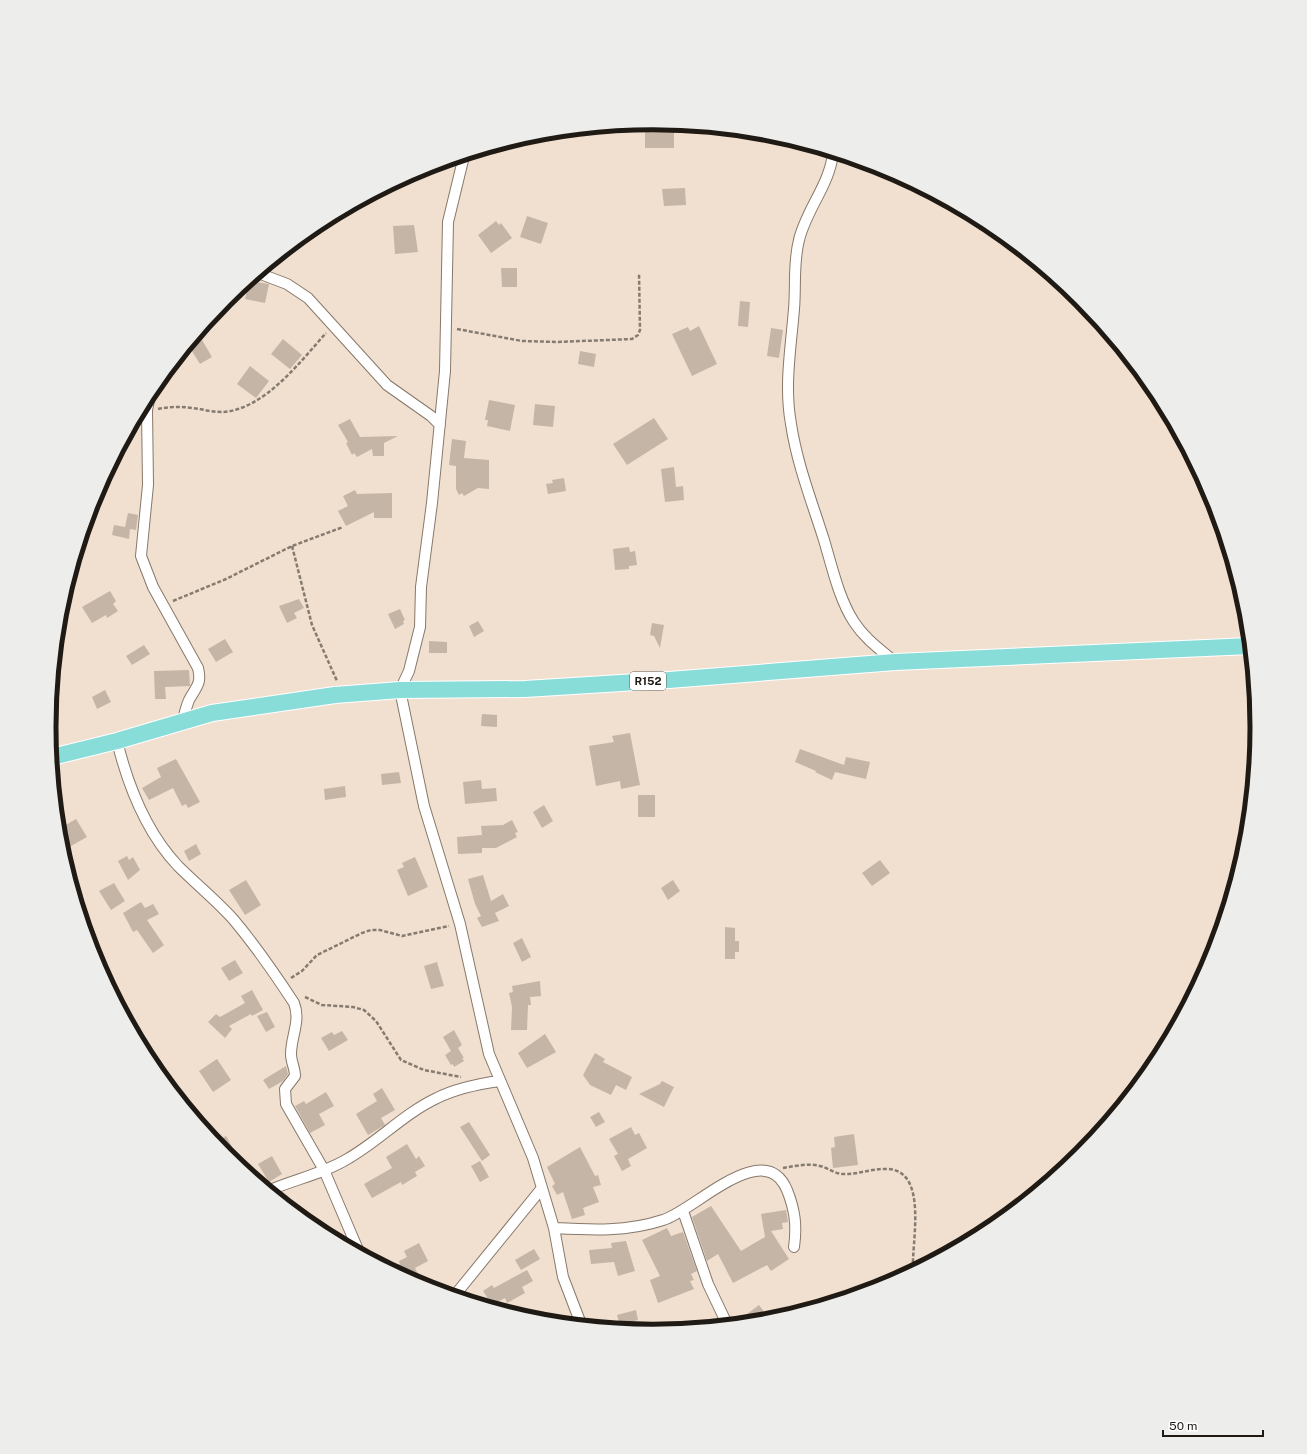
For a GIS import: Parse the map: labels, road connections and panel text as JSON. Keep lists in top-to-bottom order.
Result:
{
  "streets": {
    "main road": ["R152"]
  },
  "scale_bar": "50 m"
}
